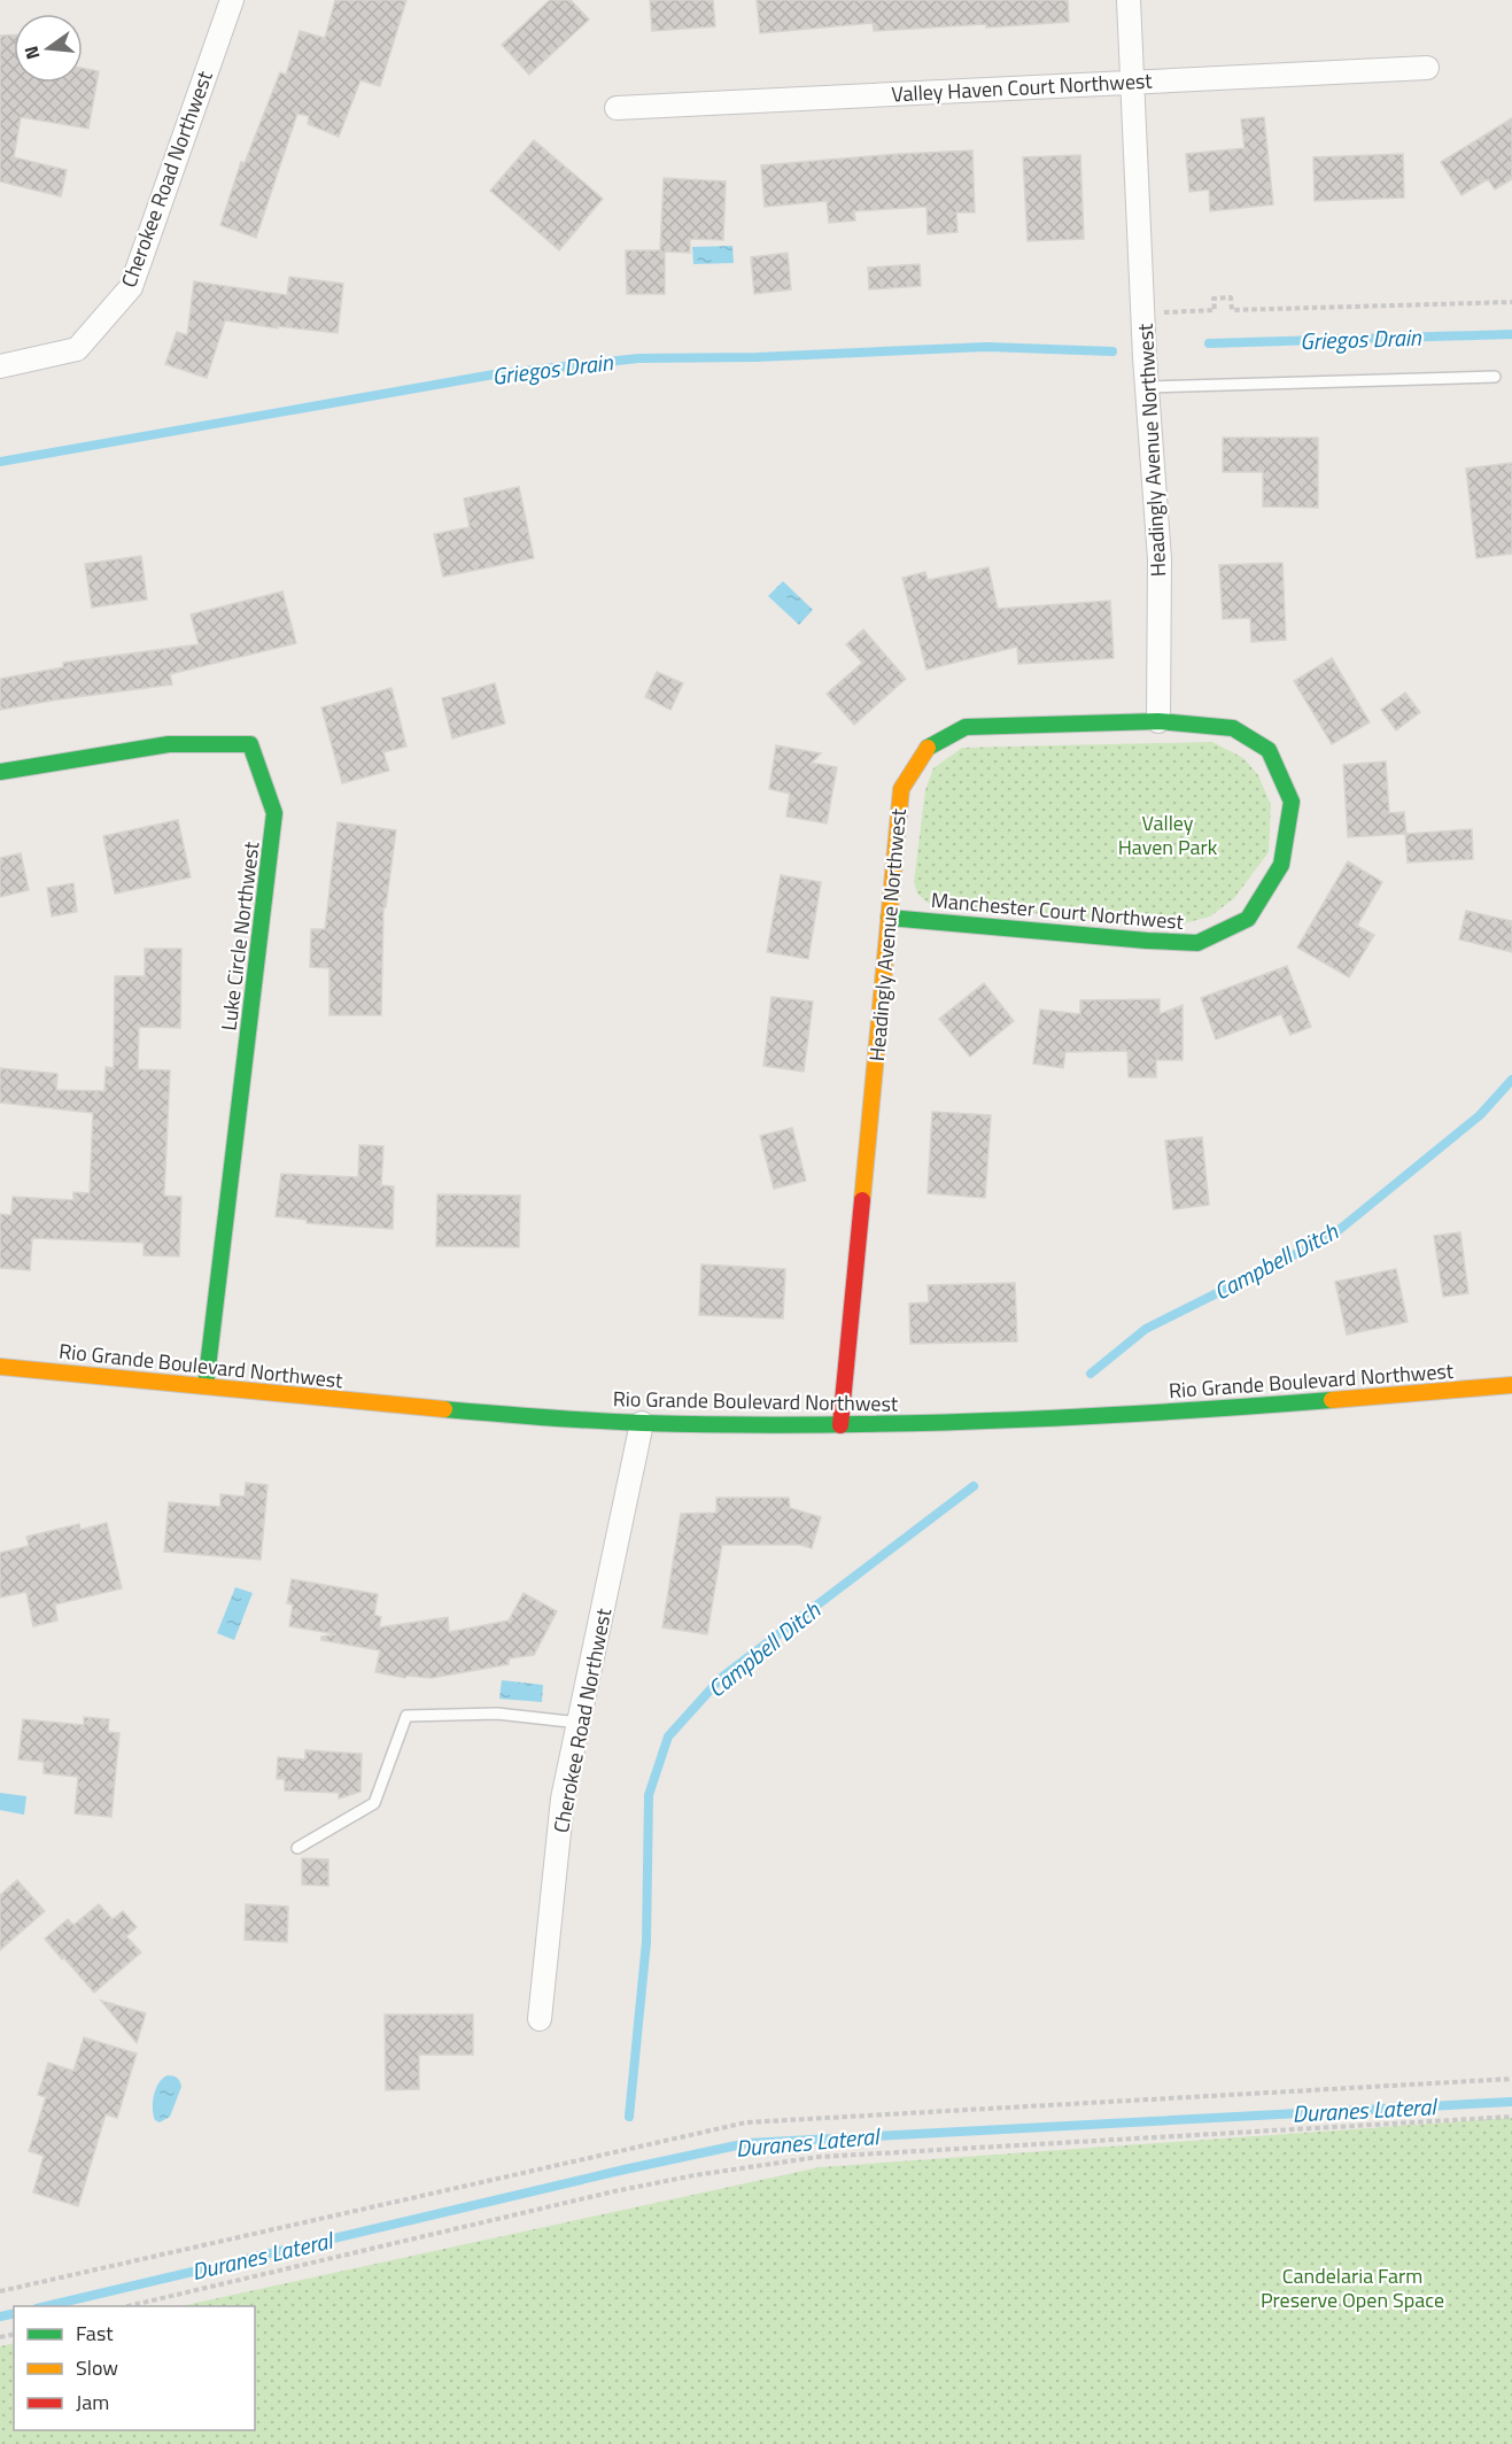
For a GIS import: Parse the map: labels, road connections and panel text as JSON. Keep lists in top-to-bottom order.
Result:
{
  "streets": {
    "street": [
      "Valley Haven Court Northwest",
      "Cherokee Road Northwest",
      "Headingly Avenue Northwest",
      "Manchester Court Northwest",
      "Luke Circle Northwest",
      "Rio Grande Boulevard Northwest"
    ]
  },
  "crossings": [
    ["Valley Haven Court Northwest", "Headingly Avenue Northwest"],
    ["Cherokee Road Northwest", "Rio Grande Boulevard Northwest"],
    ["Headingly Avenue Northwest", "Manchester Court Northwest"],
    ["Headingly Avenue Northwest", "Rio Grande Boulevard Northwest"],
    ["Luke Circle Northwest", "Rio Grande Boulevard Northwest"]
  ],
  "water": ["Griegos Drain", "Campbell Ditch", "Duranes Lateral"],
  "parks": ["Valley Haven Park", "Candelaria Farm Preserve Open Space"],
  "legend": ["Fast", "Slow", "Jam"],
  "north": "left"
}
